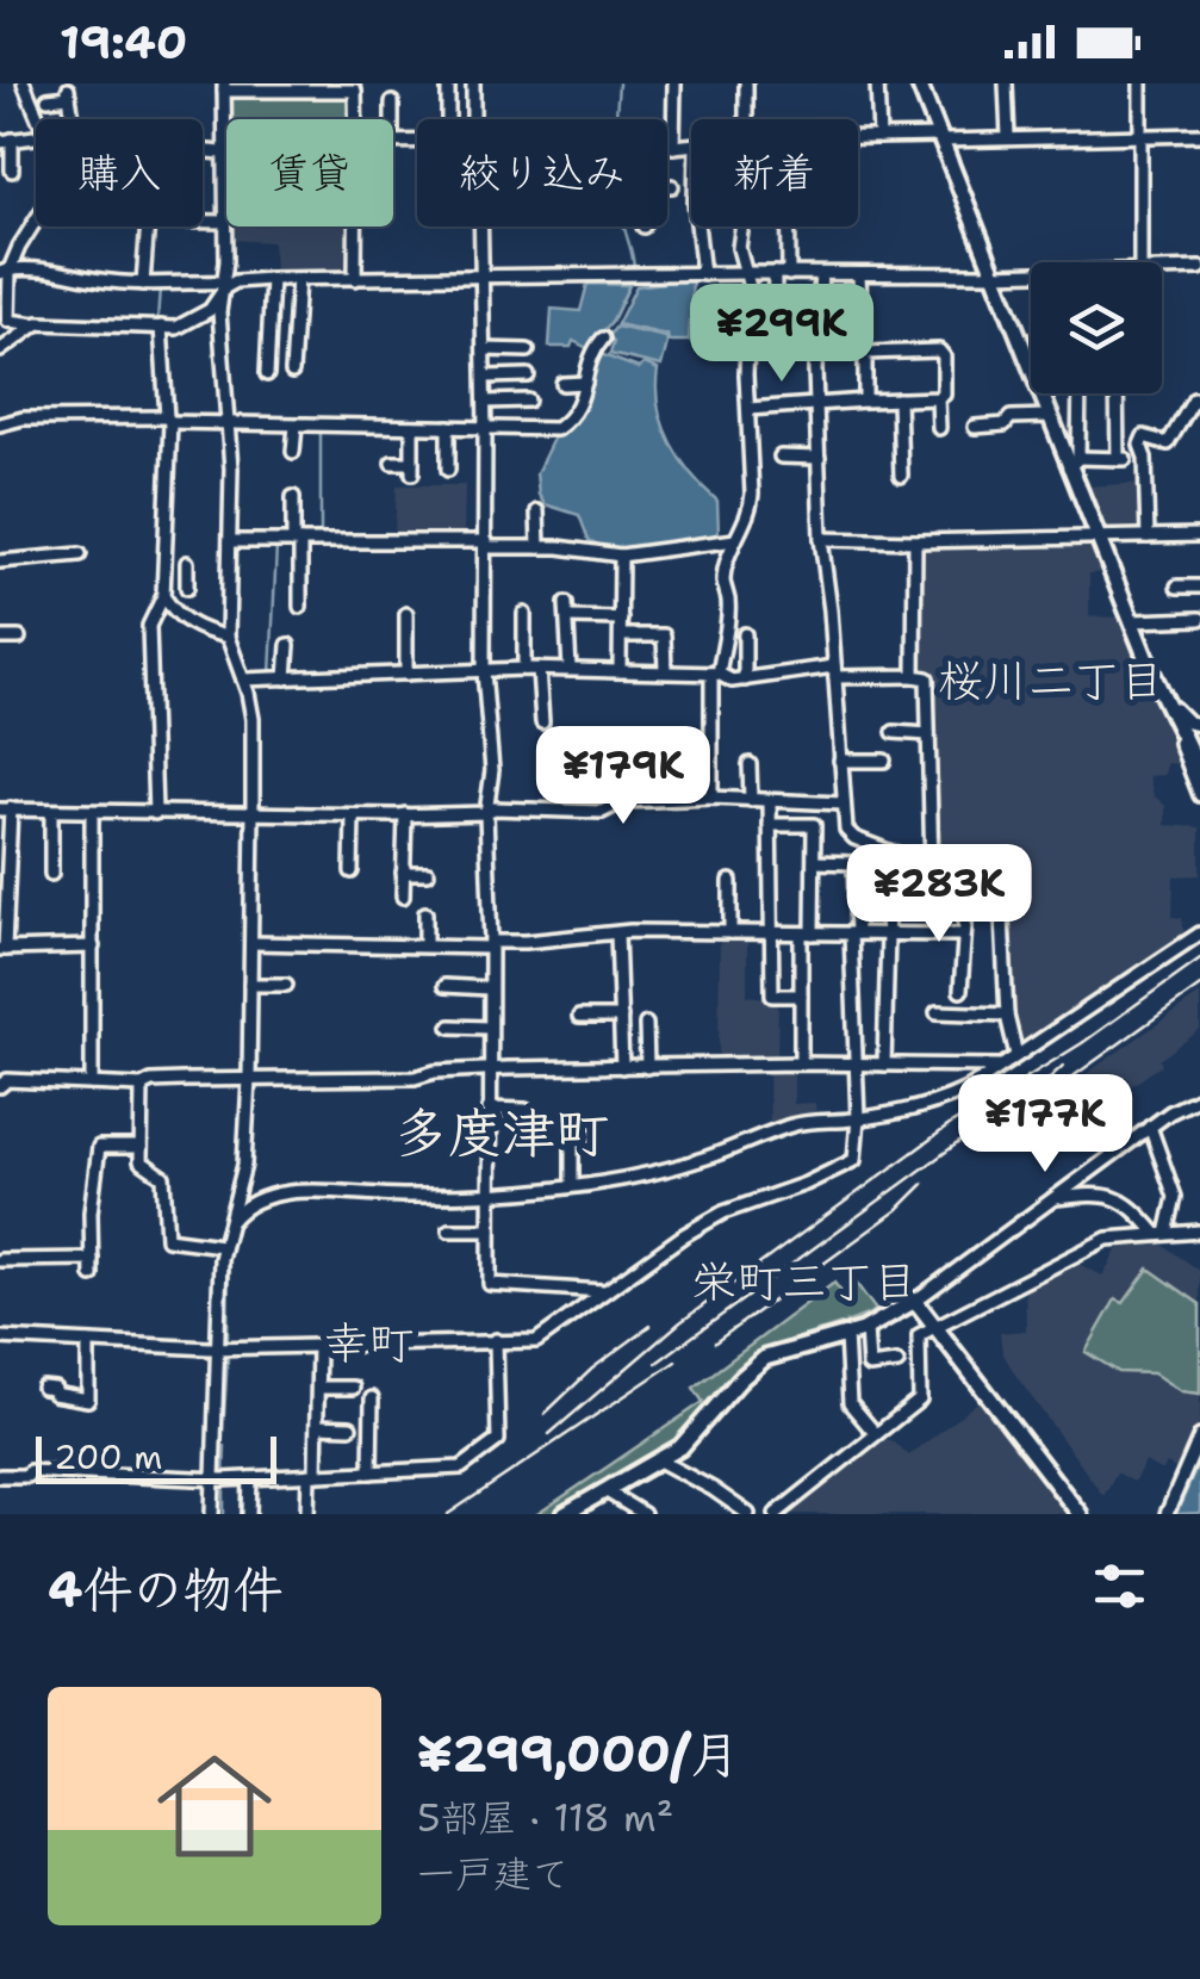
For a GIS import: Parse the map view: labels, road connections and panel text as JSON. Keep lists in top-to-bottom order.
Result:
{
  "districts": [
    "桜川二丁目",
    "多度津町",
    "栄町三丁目",
    "幸町"
  ],
  "scale_bar": "200 m",
  "page": {
    "status": "19:40",
    "chip": [
      "購入",
      "賃貸",
      "絞り込み",
      "新着"
    ],
    "price": [
      "¥299K",
      "¥179K",
      "¥283K",
      "¥177K"
    ],
    "scale": "200 m",
    "heading": "4件の物件",
    "list": [
      {
        "name": "¥299,000/月",
        "note": "5部屋 · 118 m² · 一戸建て"
      }
    ]
  }
}
